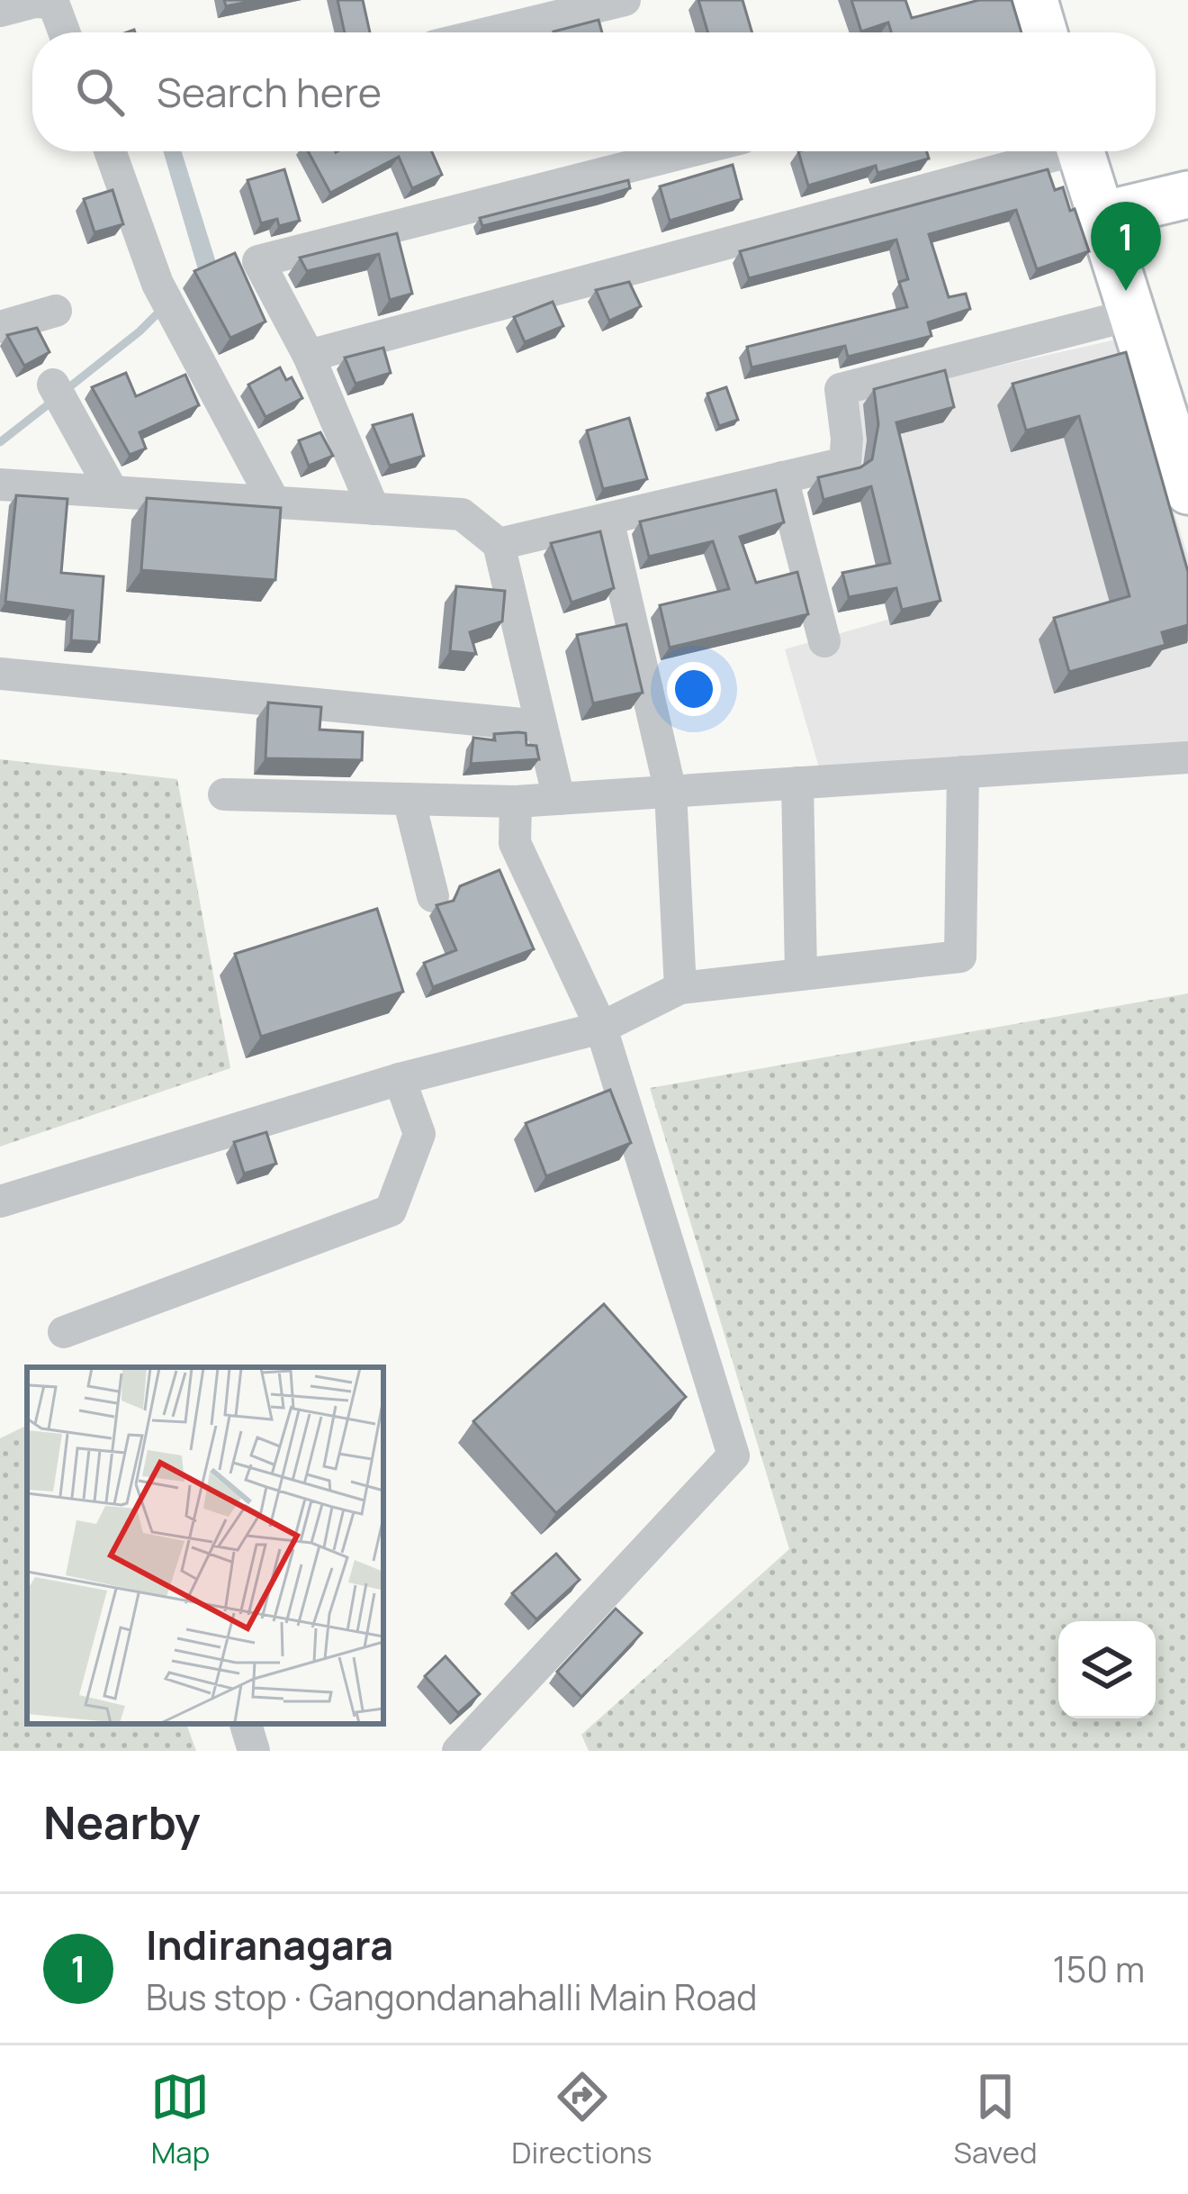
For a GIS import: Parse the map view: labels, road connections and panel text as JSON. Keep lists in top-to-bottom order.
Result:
{
  "page": {
    "search": "Search here",
    "pins": "1",
    "heading": "Nearby",
    "list": [
      {
        "mark": "1",
        "name": "Indiranagara",
        "note": "Bus stop · Gangondanahalli Main Road",
        "value": "150 m"
      }
    ],
    "nav": ["Map", "Directions", "Saved"]
  }
}
